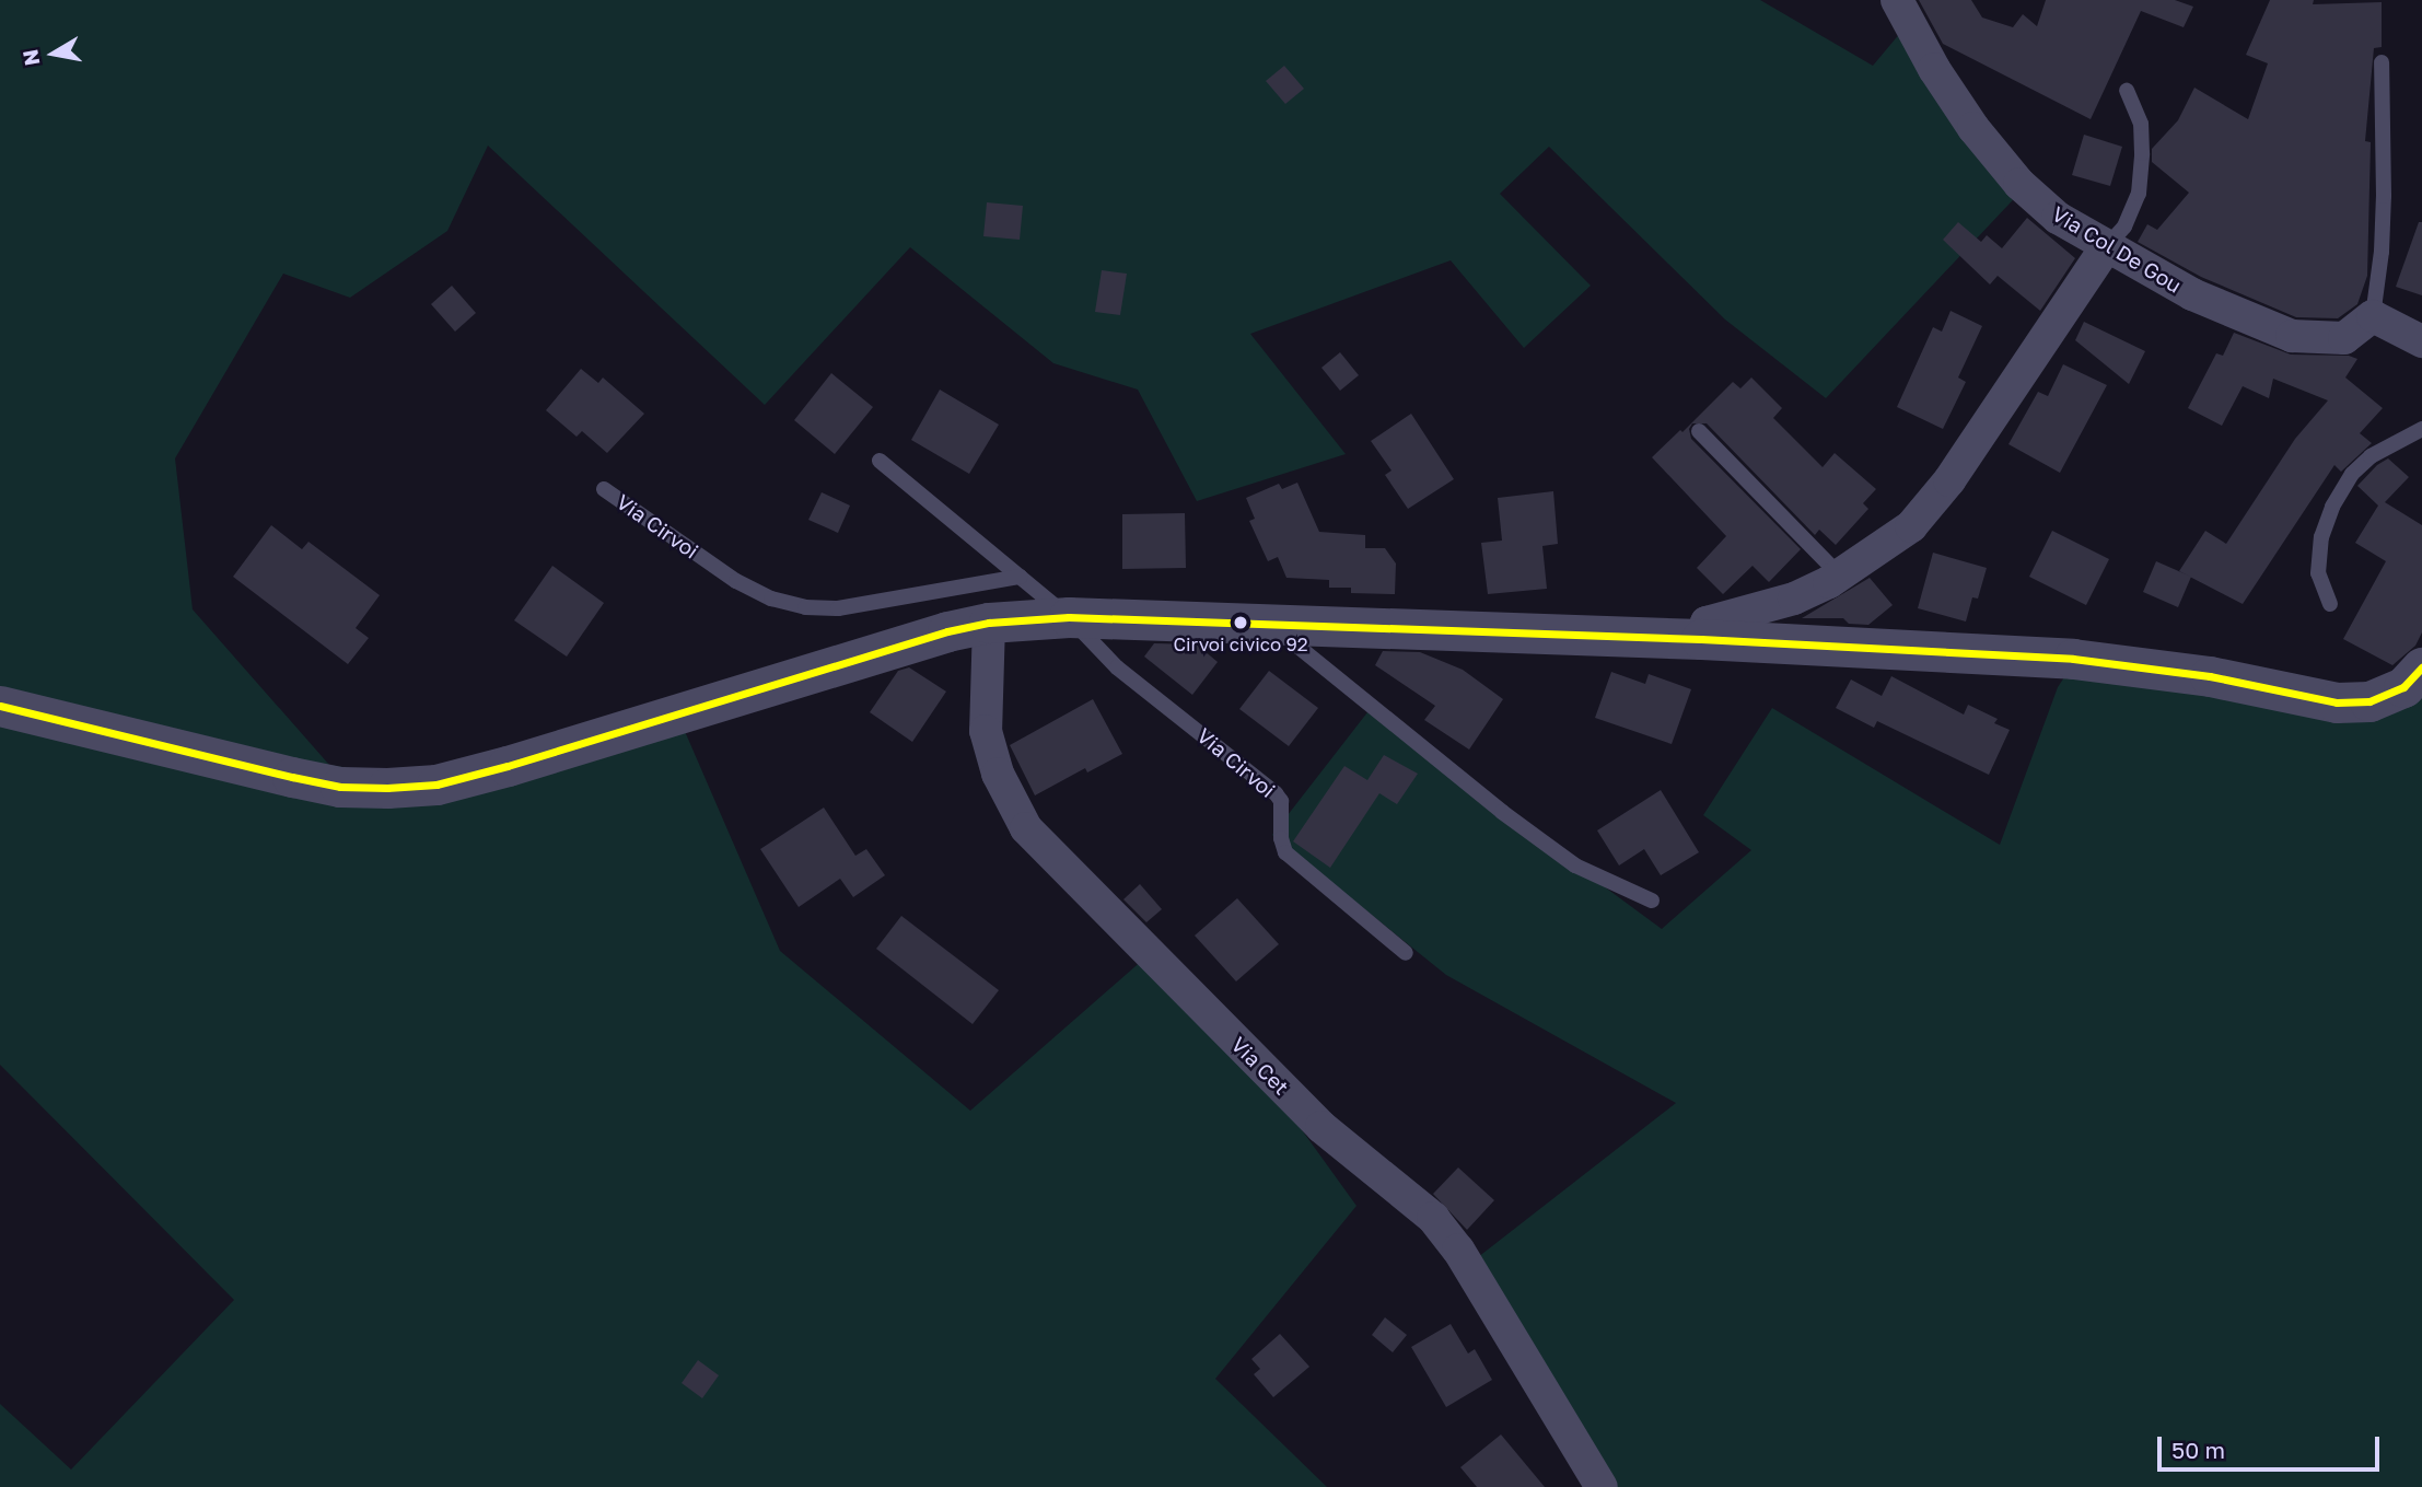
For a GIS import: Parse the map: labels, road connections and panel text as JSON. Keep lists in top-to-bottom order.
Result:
{
  "streets": {
    "street": ["Via Col De Gou", "Via Cet"],
    "lane": ["Via Cirvoi"]
  },
  "places": ["Cirvoi civico 92"],
  "scale_bar": "50 m",
  "north": "left"
}
